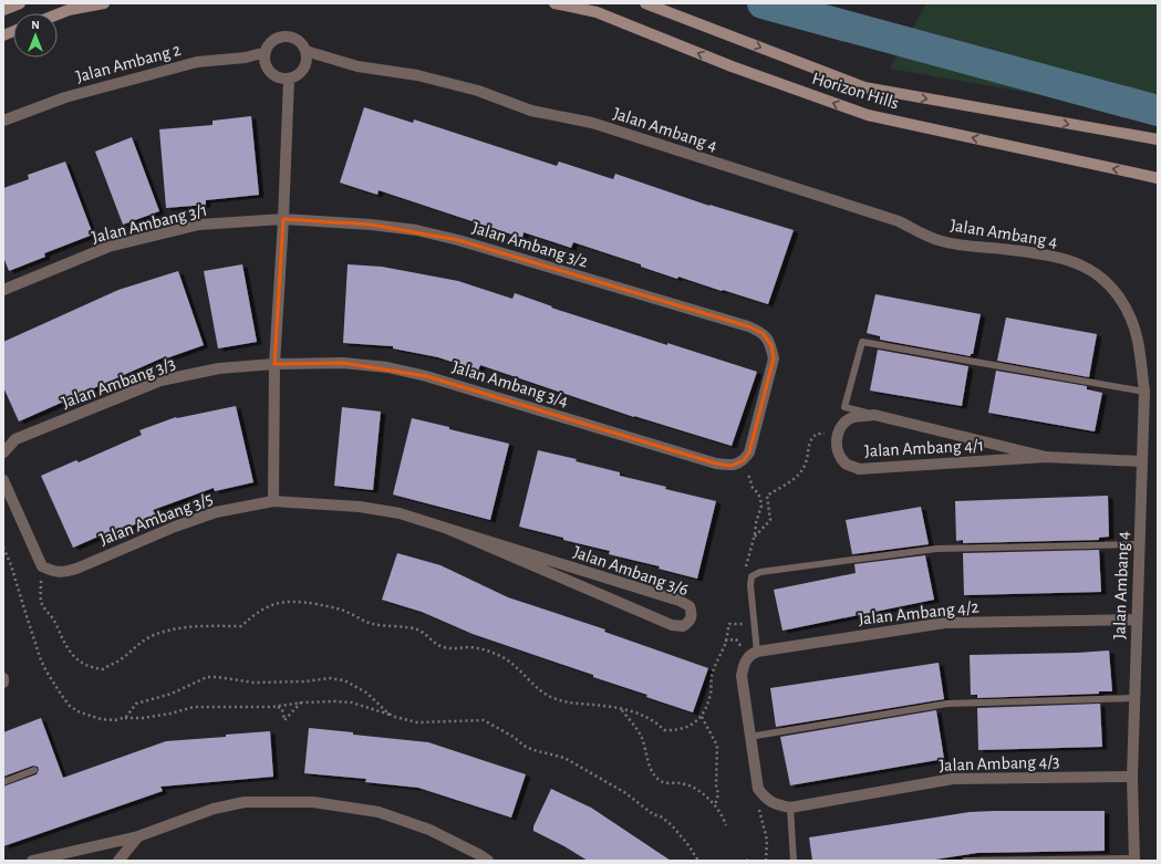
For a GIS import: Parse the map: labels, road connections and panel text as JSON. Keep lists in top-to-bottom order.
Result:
{
  "streets": {
    "street": [
      "Jalan Ambang 2",
      "Horizon Hills",
      "Jalan Ambang 4",
      "Jalan Ambang 3/1",
      "Jalan Ambang 3/2",
      "Jalan Ambang 3/3",
      "Jalan Ambang 3/4",
      "Jalan Ambang 4/1",
      "Jalan Ambang 3/5",
      "Jalan Ambang 3/6",
      "Jalan Ambang 4/2",
      "Jalan Ambang 4/3"
    ]
  },
  "crossings": [
    ["Jalan Ambang 2", "Jalan Ambang 4"],
    ["Jalan Ambang 4", "Jalan Ambang 4/1"],
    ["Jalan Ambang 4", "Jalan Ambang 4/2"],
    ["Jalan Ambang 4", "Jalan Ambang 4/3"],
    ["Jalan Ambang 3/1", "Jalan Ambang 3/2"],
    ["Jalan Ambang 3/2", "Jalan Ambang 3/4"],
    ["Jalan Ambang 3/3", "Jalan Ambang 3/4"],
    ["Jalan Ambang 3/5", "Jalan Ambang 3/6"]
  ],
  "north": "top"
}
